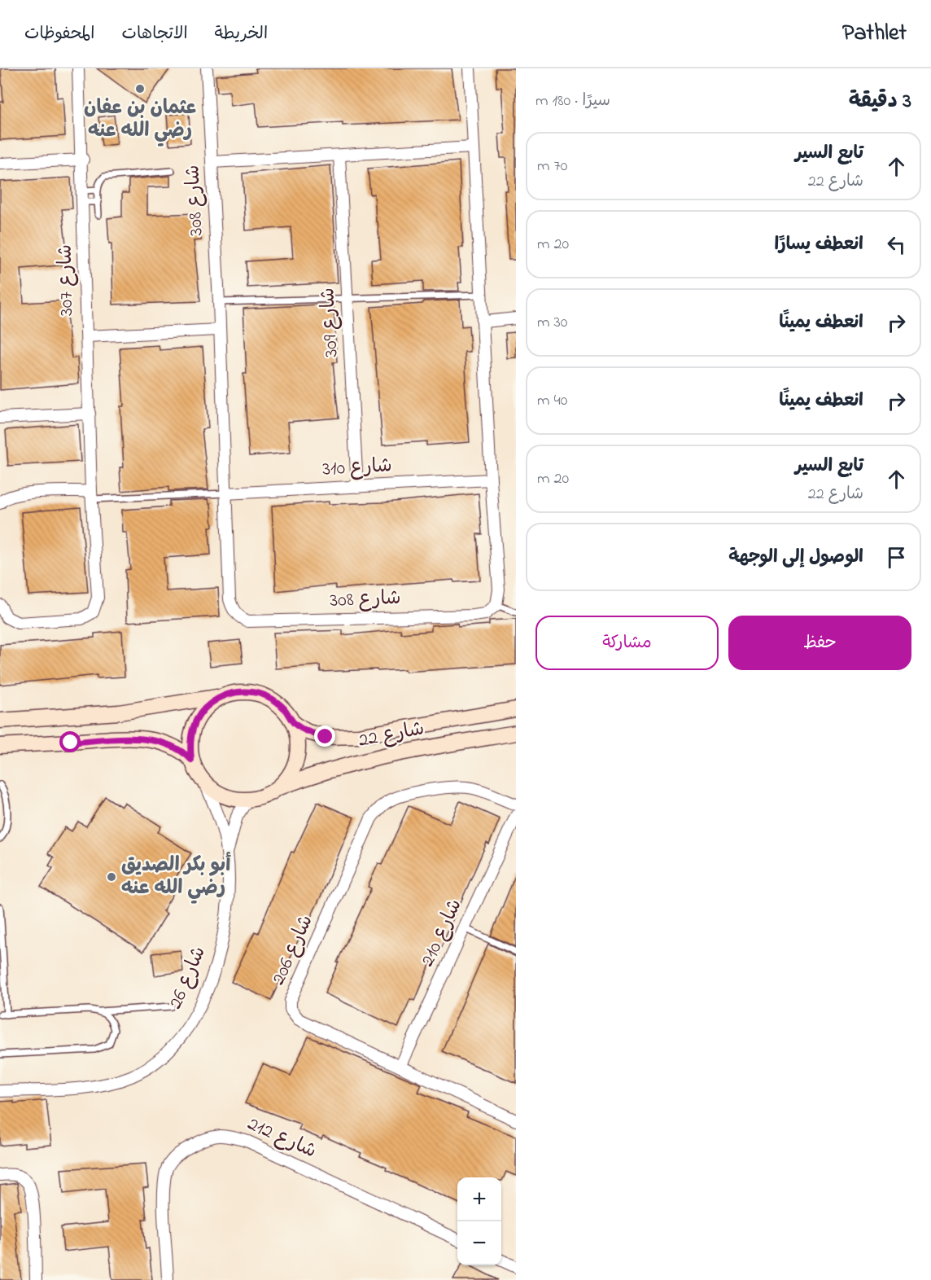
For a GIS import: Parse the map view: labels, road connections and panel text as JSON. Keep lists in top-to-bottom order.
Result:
{
  "streets": {
    "street": [
      "شارع 308",
      "شارع 307",
      "شارع 309",
      "شارع 310",
      "شارع 22",
      "شارع 210",
      "شارع 206",
      "شارع 26",
      "شارع 212"
    ]
  },
  "crossings": [
    ["شارع 308", "شارع 310"],
    ["شارع 309", "شارع 310"],
    ["شارع 22", "شارع 26"],
    ["شارع 210", "شارع 206"]
  ],
  "places": ["عثمان بن عفان رضي الله عنه", "أبو بكر الصديق رضي الله عنه"],
  "page": {
    "header": "Pathlet",
    "nav": ["الخريطة", "الاتجاهات", "المحفوظات"],
    "heading": ["3 دقيقة", "سيرًا · 180 m"],
    "list": [
      ["تابع السير", "شارع 22", "70 m"],
      ["انعطف يسارًا", "20 m"],
      ["انعطف يمينًا", "30 m"],
      ["انعطف يمينًا", "40 m"],
      ["تابع السير", "شارع 22", "20 m"],
      "الوصول إلى الوجهة"
    ],
    "buttons": ["حفظ", "مشاركة"],
    "map_buttons": ["+", "−"]
  }
}
